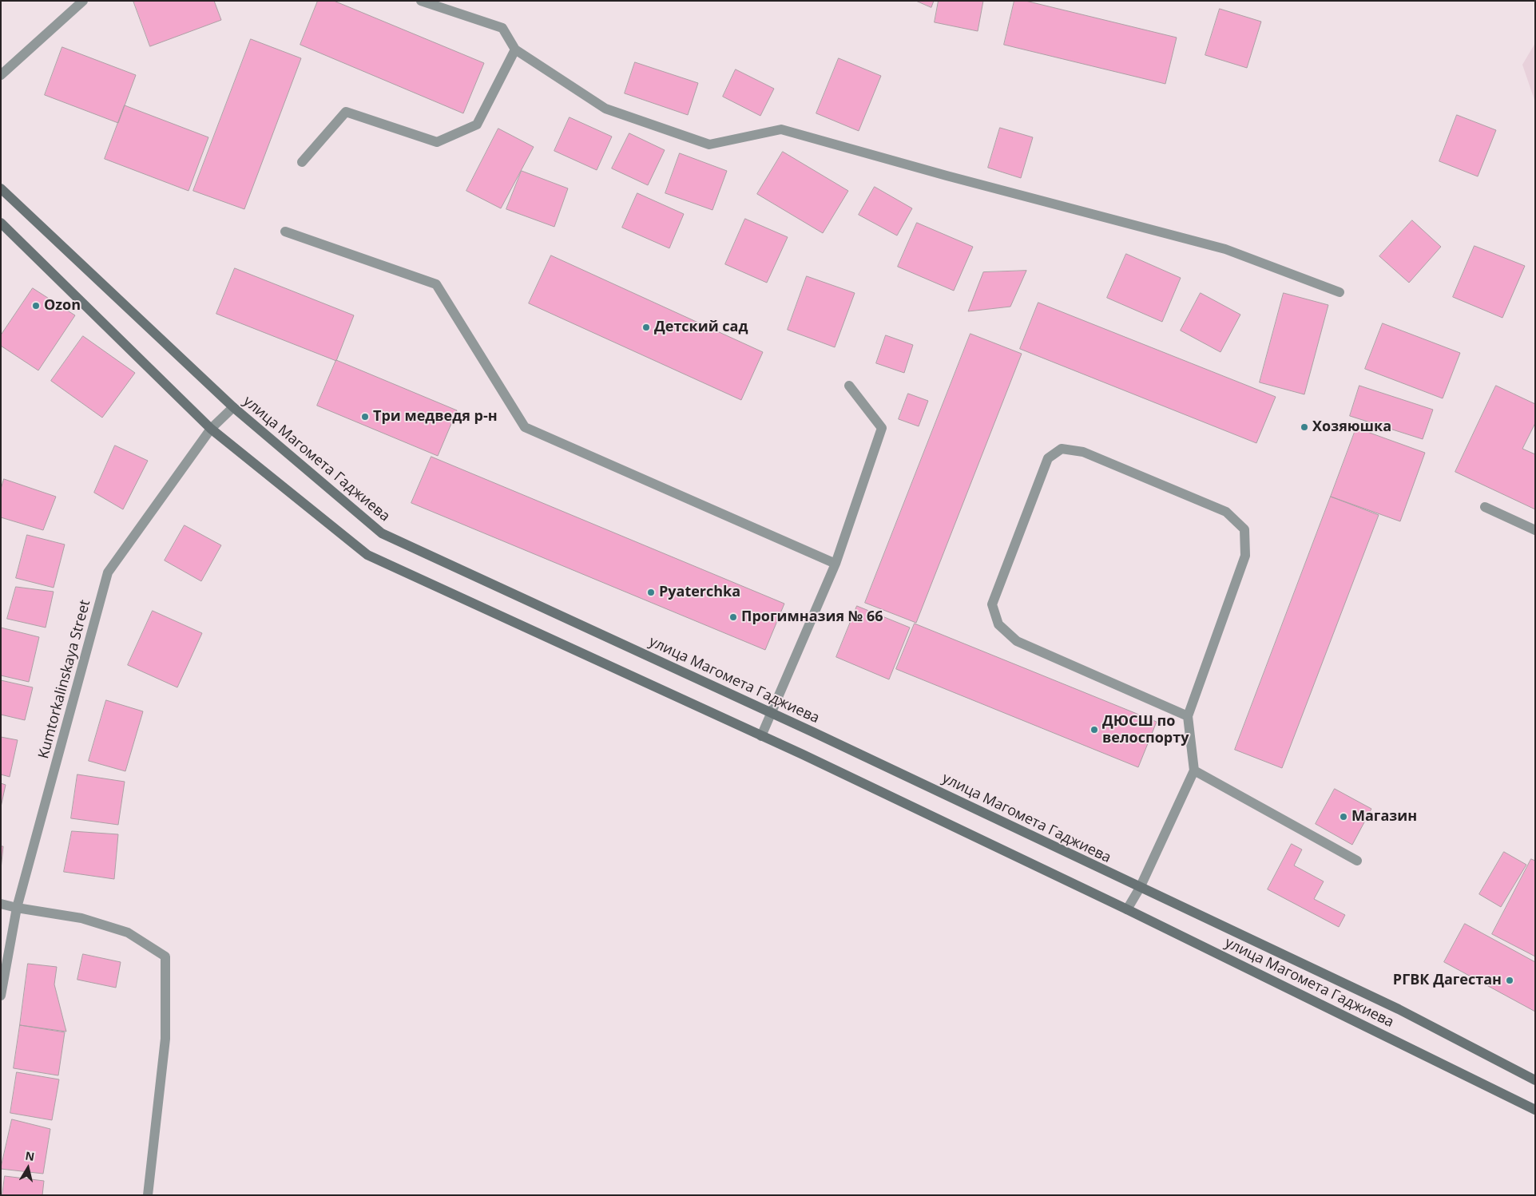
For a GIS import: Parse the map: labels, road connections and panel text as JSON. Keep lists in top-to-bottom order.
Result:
{
  "streets": {
    "main road": ["улица Магомета Гаджиева"],
    "street": ["Kumtorkalinskaya Street"]
  },
  "crossings": [
    ["улица Магомета Гаджиева", "Kumtorkalinskaya Street"]
  ],
  "places": [
    "Ozon",
    "Детский сад",
    "Три медведя р-н",
    "Хозяюшка",
    "Pyaterchka",
    "Прогимназия № 66",
    "ДЮСШ по велоспорту",
    "Магазин",
    "РГВК Дагестан"
  ],
  "north": "top"
}
